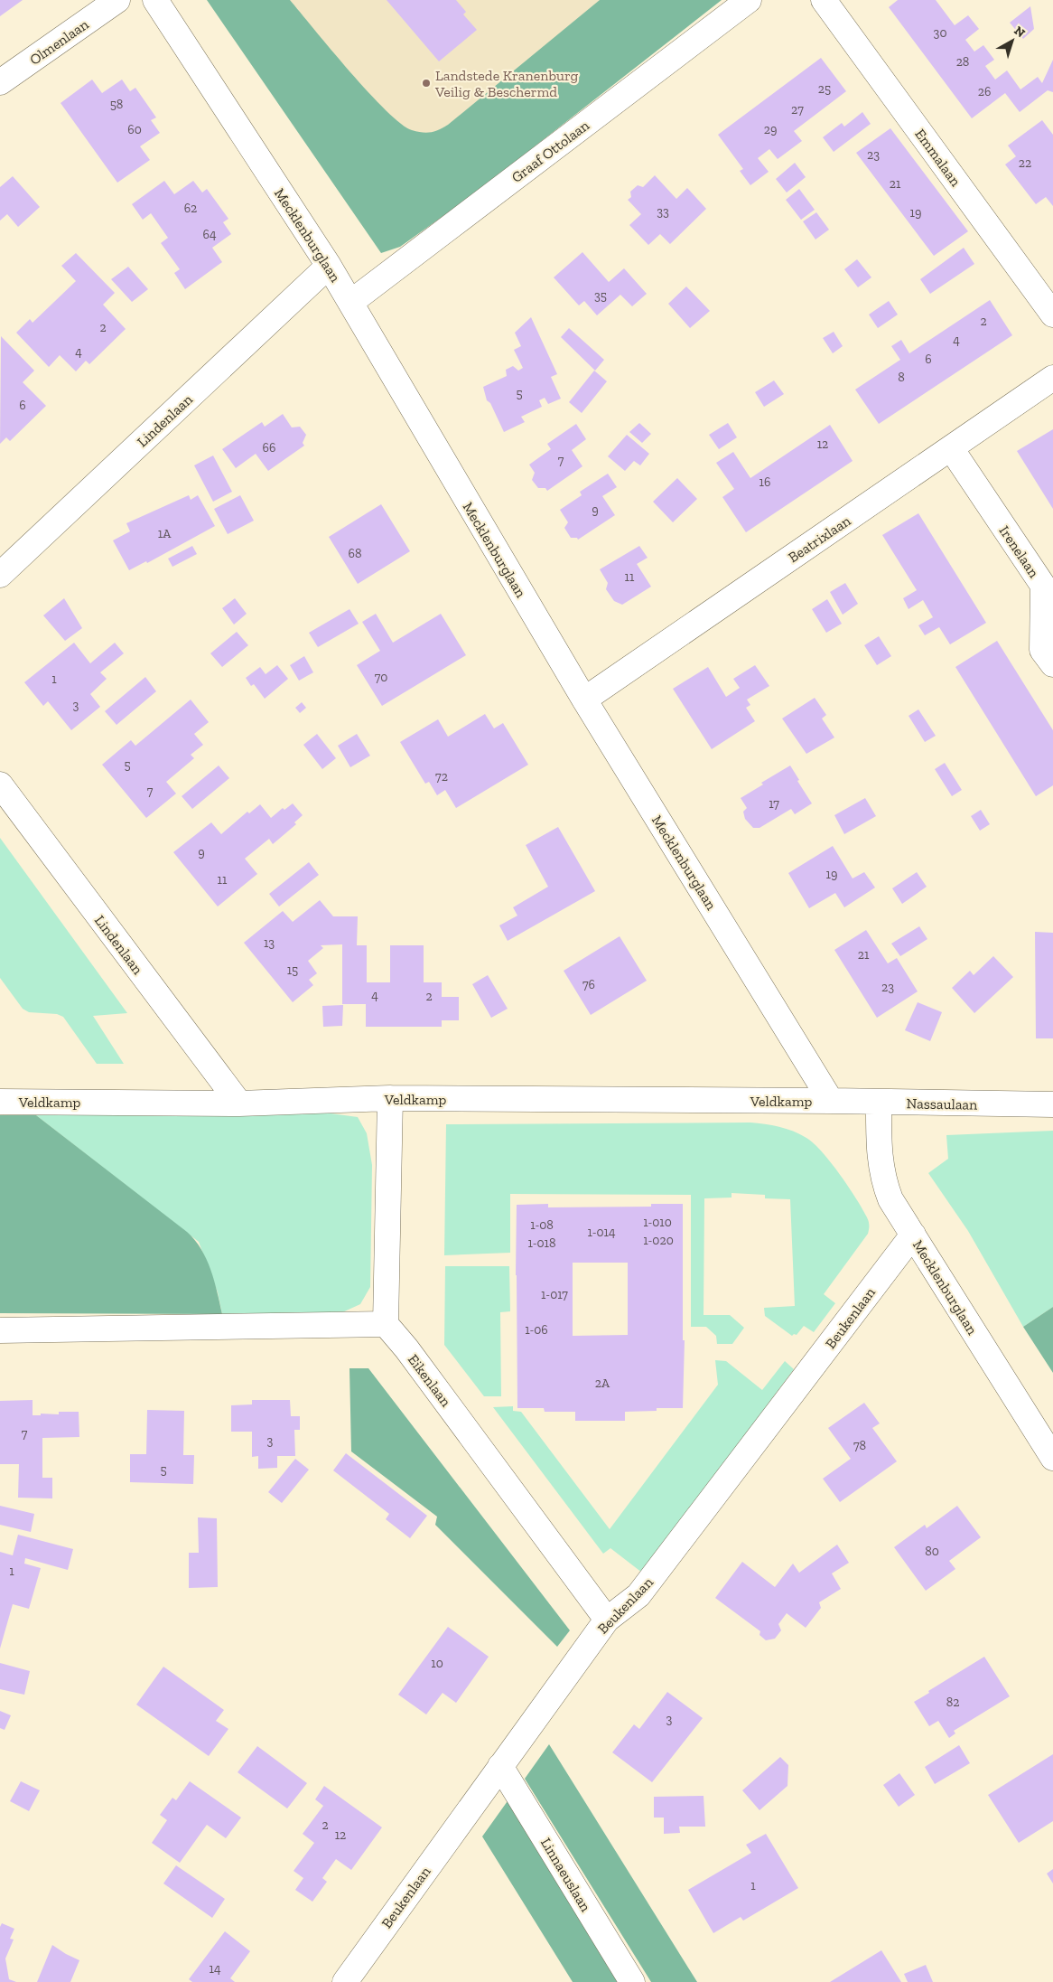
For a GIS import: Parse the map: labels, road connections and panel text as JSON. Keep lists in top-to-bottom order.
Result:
{
  "streets": {
    "street": [
      "Olmenlaan",
      "Graaf Ottolaan",
      "Emmalaan",
      "Mecklenburglaan",
      "Lindenlaan",
      "Beatrixlaan",
      "Irenelaan",
      "Veldkamp",
      "Nassaulaan",
      "Beukenlaan",
      "Eikenlaan",
      "Linnaeuslaan"
    ]
  },
  "crossings": [
    ["Graaf Ottolaan", "Mecklenburglaan"],
    ["Mecklenburglaan", "Lindenlaan"],
    ["Mecklenburglaan", "Beatrixlaan"],
    ["Mecklenburglaan", "Veldkamp"],
    ["Mecklenburglaan", "Nassaulaan"],
    ["Mecklenburglaan", "Beukenlaan"],
    ["Lindenlaan", "Veldkamp"],
    ["Beatrixlaan", "Irenelaan"],
    ["Veldkamp", "Nassaulaan"],
    ["Beukenlaan", "Eikenlaan"],
    ["Beukenlaan", "Linnaeuslaan"]
  ],
  "places": ["Landstede Kranenburg Veilig & Beschermd"],
  "house_numbers": [
    "30",
    "28",
    "25",
    "26",
    "58",
    "27",
    "60",
    "29",
    "23",
    "22",
    "21",
    "62",
    "33",
    "19",
    "64",
    "35",
    "2",
    "2",
    "4",
    "4",
    "6",
    "8",
    "5",
    "6",
    "12",
    "66",
    "7",
    "16",
    "9",
    "1A",
    "68",
    "11",
    "70",
    "1",
    "3",
    "5",
    "72",
    "7",
    "17",
    "9",
    "19",
    "11",
    "13",
    "21",
    "15",
    "76",
    "23",
    "4",
    "2",
    "1-010",
    "1-08",
    "1-014",
    "1-020",
    "1-018",
    "1-017",
    "1-06",
    "2A",
    "7",
    "3",
    "78",
    "5",
    "80",
    "1",
    "10",
    "82",
    "3",
    "2",
    "12",
    "1",
    "14"
  ],
  "north": "top right"
}
